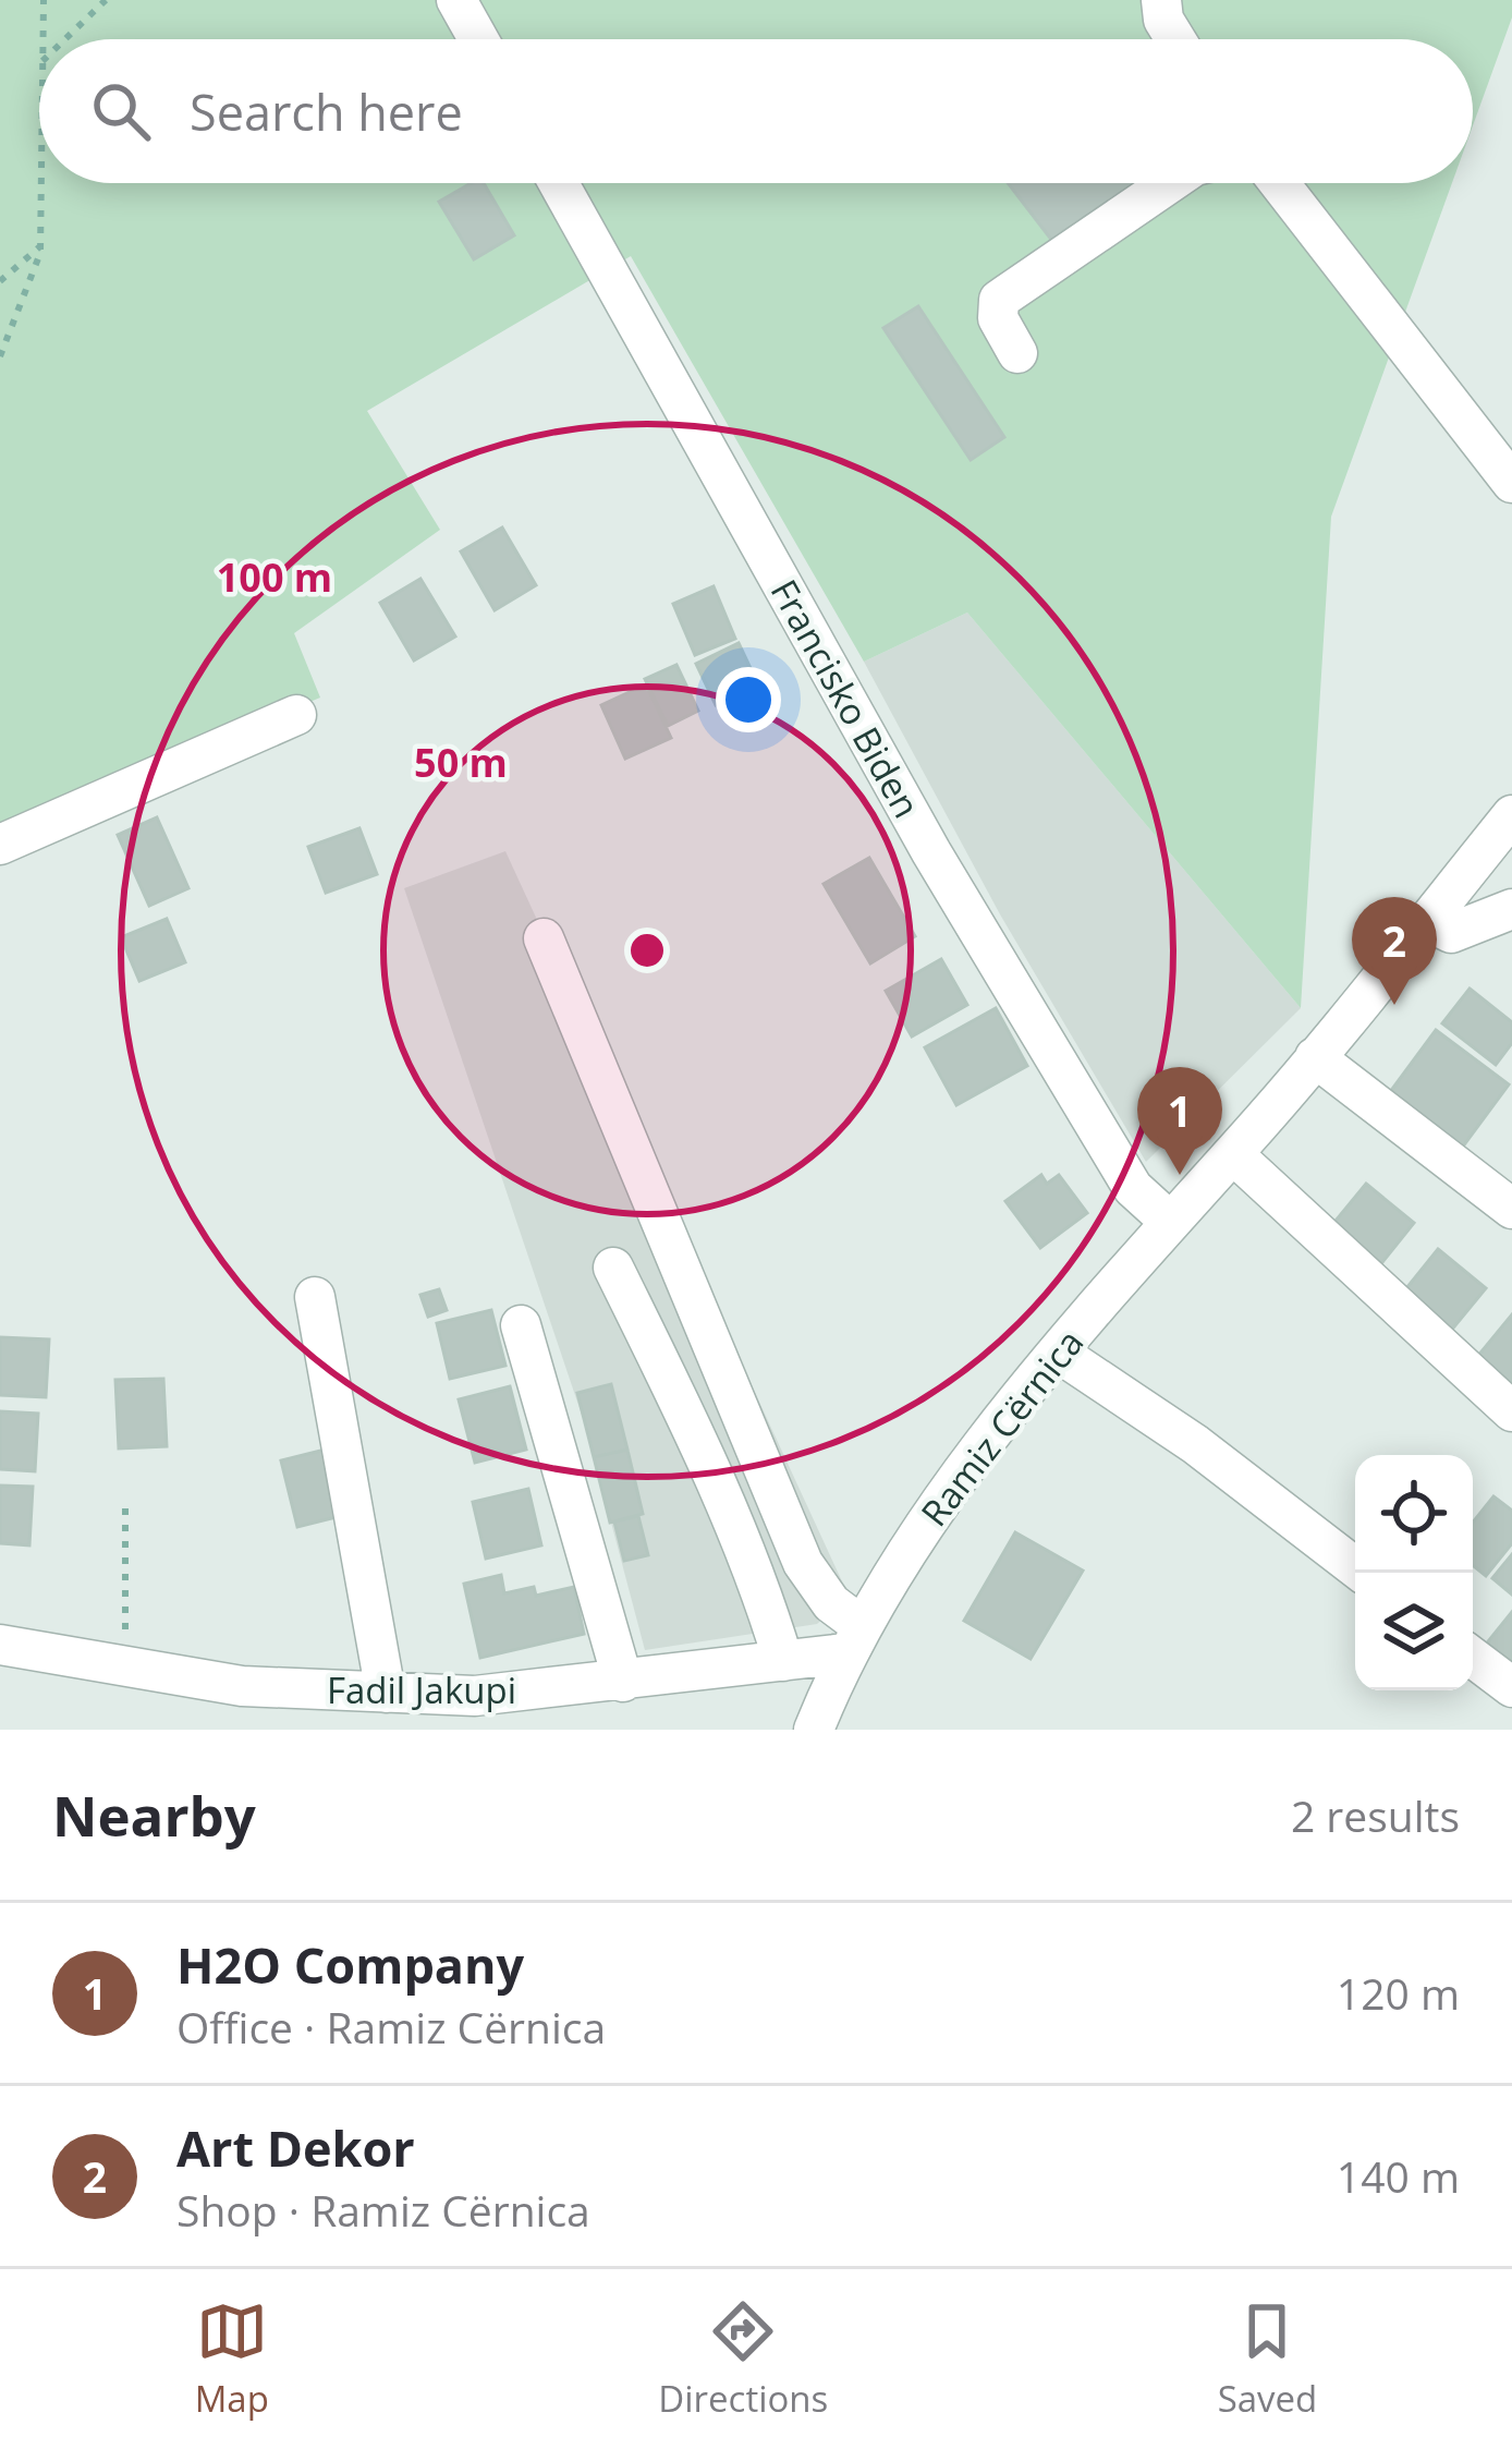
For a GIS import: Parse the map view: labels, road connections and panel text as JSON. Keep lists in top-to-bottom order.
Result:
{
  "streets": {
    "street": ["Francisko Biden", "Ramiz Cërnica", "Fadil Jakupi"]
  },
  "crossings": [
    ["Francisko Biden", "Ramiz Cërnica"],
    ["Ramiz Cërnica", "Fadil Jakupi"]
  ],
  "page": {
    "search": "Search here",
    "pins": ["2", "1"],
    "heading": ["Nearby", "2 results"],
    "list": [
      {
        "mark": "1",
        "name": "H2O Company",
        "note": "Office · Ramiz Cërnica",
        "value": "120 m"
      },
      {
        "mark": "2",
        "name": "Art Dekor",
        "note": "Shop · Ramiz Cërnica",
        "value": "140 m"
      }
    ],
    "nav": ["Map", "Directions", "Saved"]
  },
  "rings": ["100 m", "50 m"]
}
